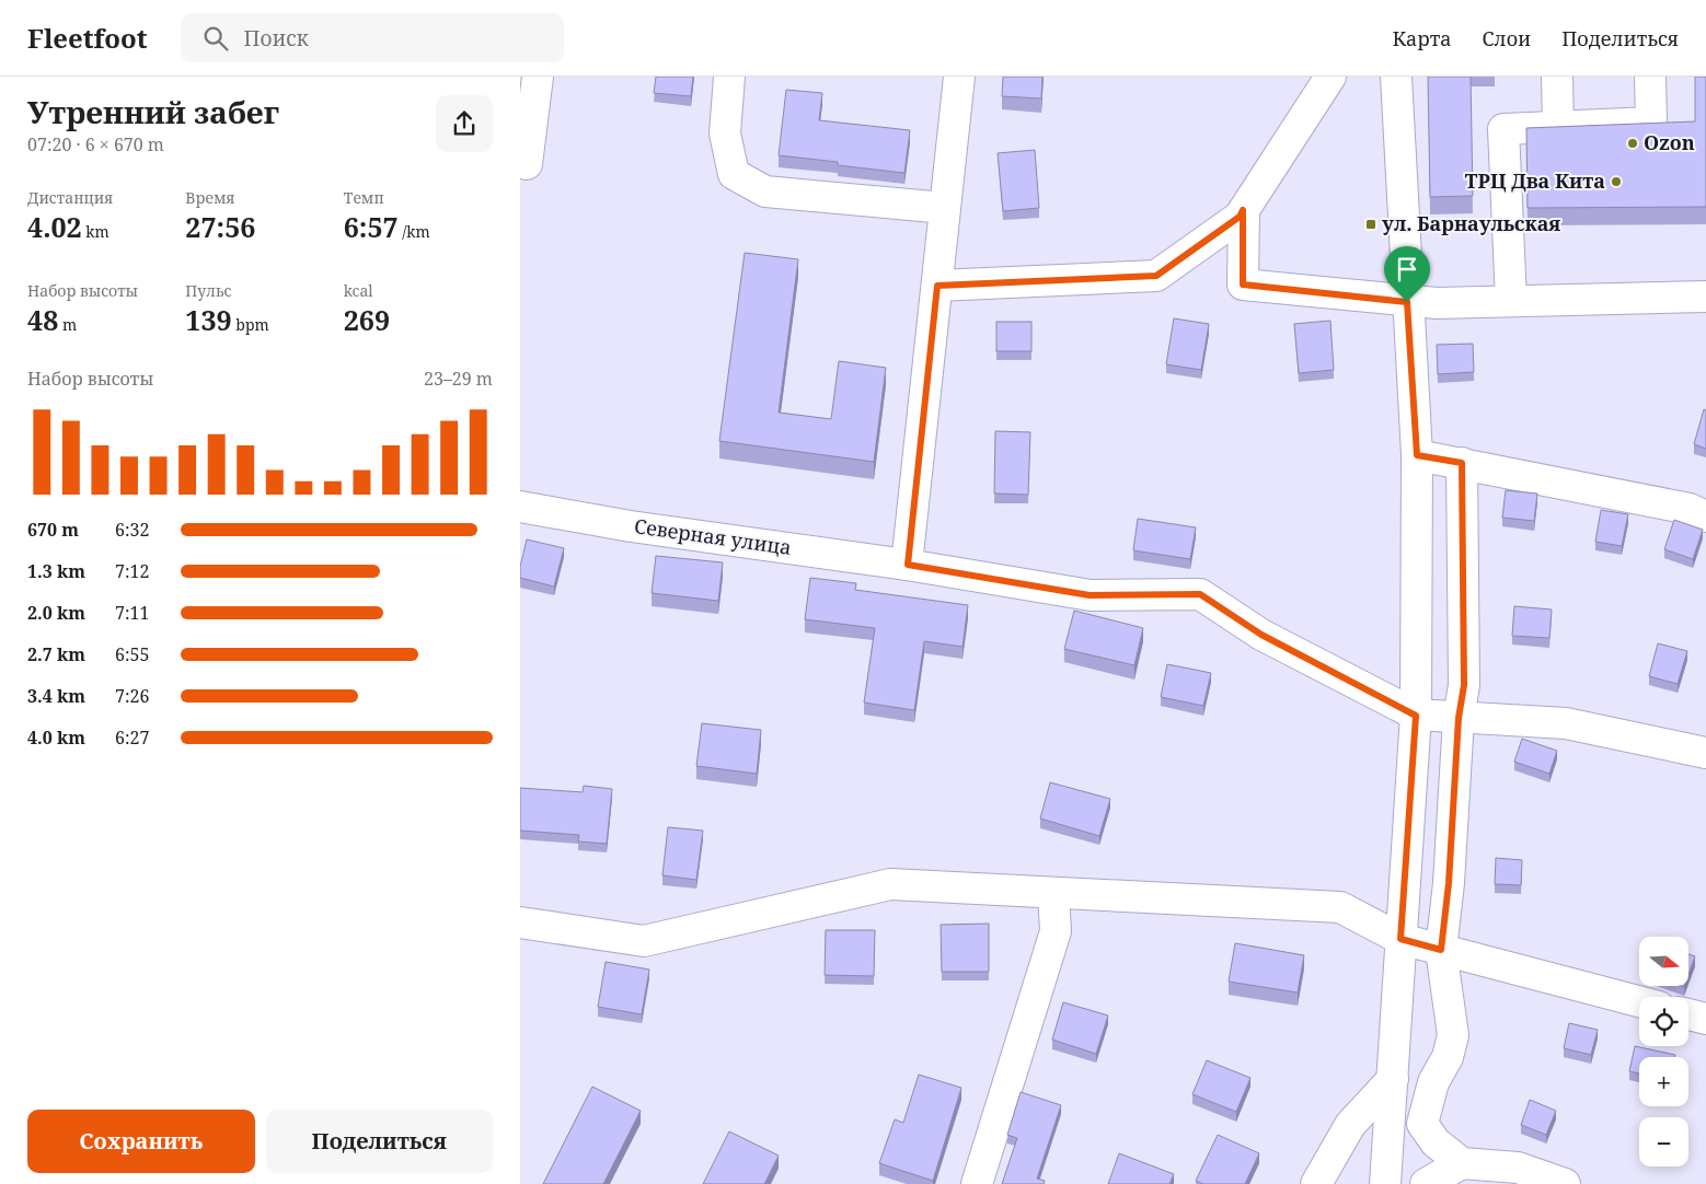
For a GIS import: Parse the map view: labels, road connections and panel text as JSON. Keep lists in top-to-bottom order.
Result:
{
  "streets": {
    "street": ["Северная улица"]
  },
  "places": {
    "other": ["Ozon", "ТРЦ Два Кита"],
    "transit": ["ул. Барнаульская"]
  },
  "north": "right",
  "page": {
    "header": "Fleetfoot",
    "search": "Поиск",
    "nav": ["Карта", "Слои", "Поделиться"],
    "heading": ["Утренний забег", "07:20 · 6 × 670 m"],
    "stats": [
      ["Дистанция", "4.02 km"],
      ["Время", "27:56"],
      ["Темп", "6:57 /km"],
      ["Набор высоты", "48 m"],
      ["Пульс", "139 bpm"],
      ["kcal", "269"]
    ],
    "chart": ["Набор высоты", "23–29 m"],
    "list": [
      {
        "name": "670 m",
        "note": "6:32"
      },
      {
        "name": "1.3 km",
        "note": "7:12"
      },
      {
        "name": "2.0 km",
        "note": "7:11"
      },
      {
        "name": "2.7 km",
        "note": "6:55"
      },
      {
        "name": "3.4 km",
        "note": "7:26"
      },
      {
        "name": "4.0 km",
        "note": "6:27"
      }
    ],
    "map_buttons": ["+", "−"],
    "buttons": ["Сохранить", "Поделиться"]
  }
}
